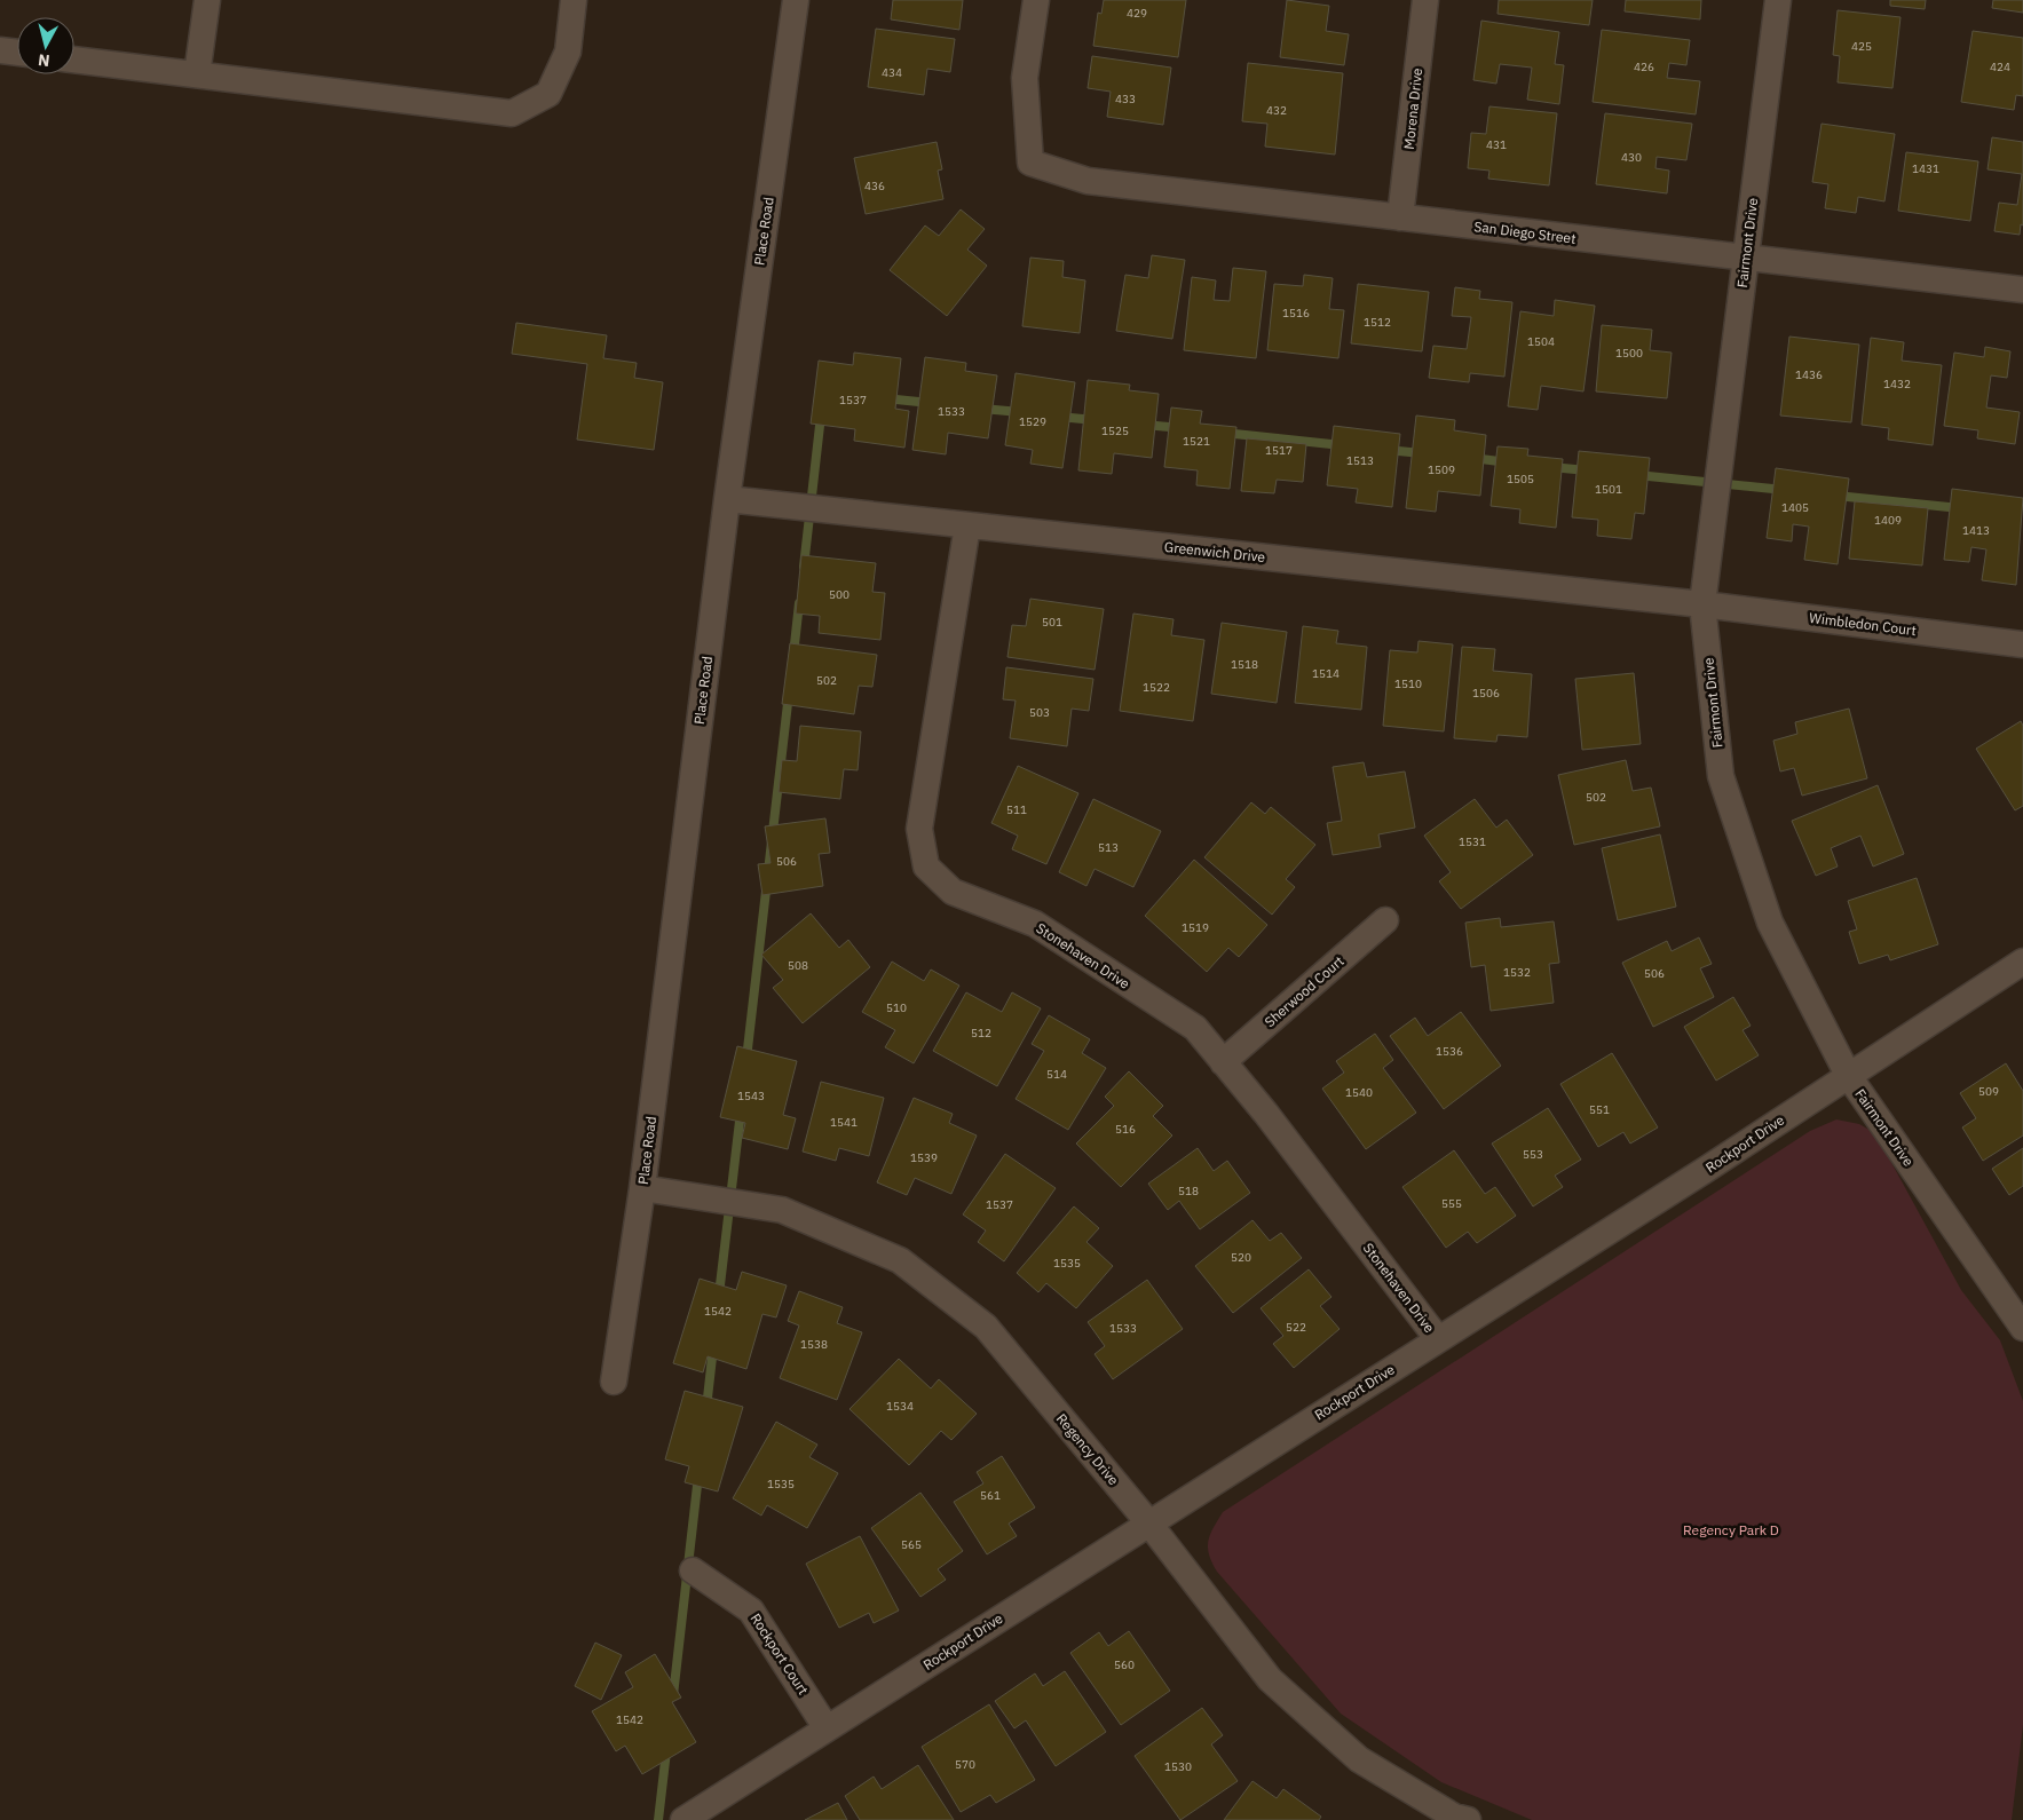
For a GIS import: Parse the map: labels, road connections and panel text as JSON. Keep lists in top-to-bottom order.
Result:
{
  "streets": {
    "street": [
      "Morena Drive",
      "Place Road",
      "San Diego Street",
      "Fairmont Drive",
      "Greenwich Drive",
      "Wimbledon Court",
      "Stonehaven Drive",
      "Sherwood Court",
      "Rockport Drive",
      "Regency Drive",
      "Rockport Court"
    ]
  },
  "crossings": [
    ["Morena Drive", "San Diego Street"],
    ["Place Road", "Greenwich Drive"],
    ["Place Road", "Regency Drive"],
    ["San Diego Street", "Fairmont Drive"],
    ["Fairmont Drive", "Greenwich Drive"],
    ["Fairmont Drive", "Wimbledon Court"],
    ["Fairmont Drive", "Rockport Drive"],
    ["Greenwich Drive", "Wimbledon Court"],
    ["Greenwich Drive", "Stonehaven Drive"],
    ["Stonehaven Drive", "Sherwood Court"],
    ["Stonehaven Drive", "Rockport Drive"],
    ["Rockport Drive", "Regency Drive"],
    ["Rockport Drive", "Rockport Court"]
  ],
  "parks": ["Regency Park D"],
  "house_numbers": [
    "429",
    "425",
    "426",
    "424",
    "434",
    "433",
    "432",
    "431",
    "430",
    "1431",
    "436",
    "1516",
    "1512",
    "1504",
    "1500",
    "1436",
    "1432",
    "1537",
    "1533",
    "1529",
    "1525",
    "1521",
    "1517",
    "1513",
    "1509",
    "1505",
    "1501",
    "1405",
    "1409",
    "1413",
    "500",
    "501",
    "1518",
    "1514",
    "502",
    "1510",
    "1522",
    "1506",
    "503",
    "502",
    "511",
    "1531",
    "513",
    "506",
    "1519",
    "508",
    "1532",
    "506",
    "510",
    "512",
    "1536",
    "514",
    "509",
    "1540",
    "1543",
    "551",
    "1541",
    "516",
    "553",
    "1539",
    "518",
    "555",
    "1537",
    "520",
    "1535",
    "1542",
    "522",
    "1533",
    "1538",
    "1534",
    "1535",
    "561",
    "565",
    "560",
    "1542",
    "570",
    "1530"
  ],
  "north": "bottom"
}
